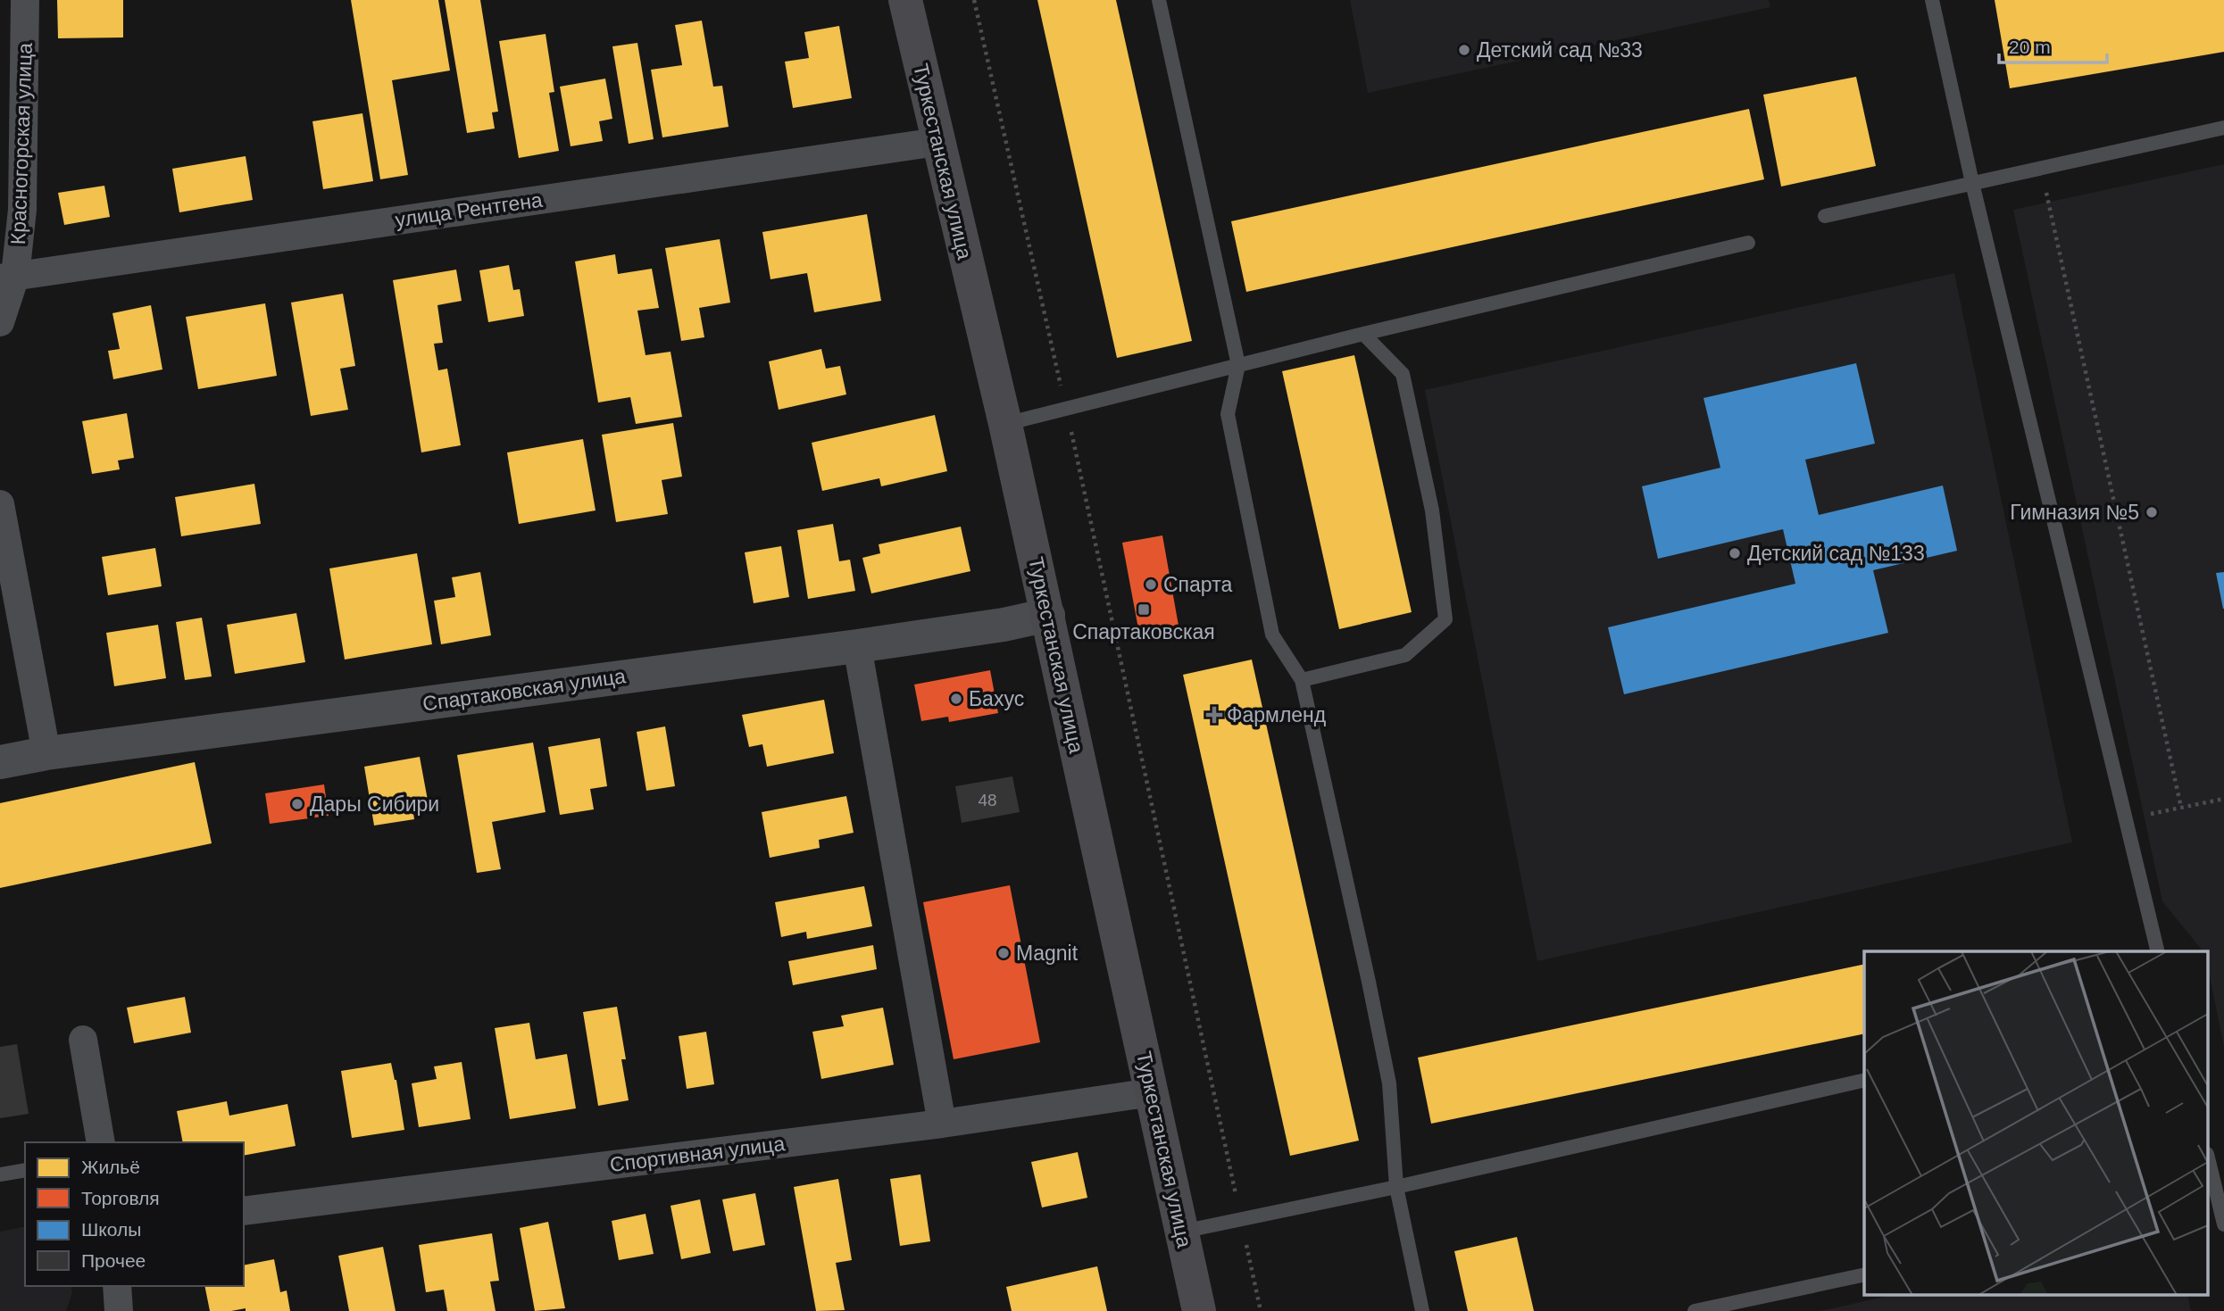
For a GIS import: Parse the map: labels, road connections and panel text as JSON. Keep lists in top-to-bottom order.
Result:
{
  "streets": {
    "main road": ["Туркестанская улица"],
    "street": [
      "Красногорская улица",
      "улица Рентгена",
      "Спартаковская улица",
      "Спортивная улица"
    ]
  },
  "crossings": [
    ["Красногорская улица", "улица Рентгена"],
    ["Туркестанская улица", "улица Рентгена"],
    ["Туркестанская улица", "Спартаковская улица"],
    ["Туркестанская улица", "Спортивная улица"]
  ],
  "places": {
    "other": [
      "Детский сад №33",
      "Гимназия №5",
      "Детский сад №133",
      "Спарта",
      "Бахус",
      "Дары Сибири",
      "Magnit"
    ],
    "transit": ["Спартаковская"],
    "health": ["Фармленд"]
  },
  "house_numbers": ["48"],
  "legend": [
    "Жильё",
    "Торговля",
    "Школы",
    "Прочее"
  ],
  "scale_bar": "20 m"
}
